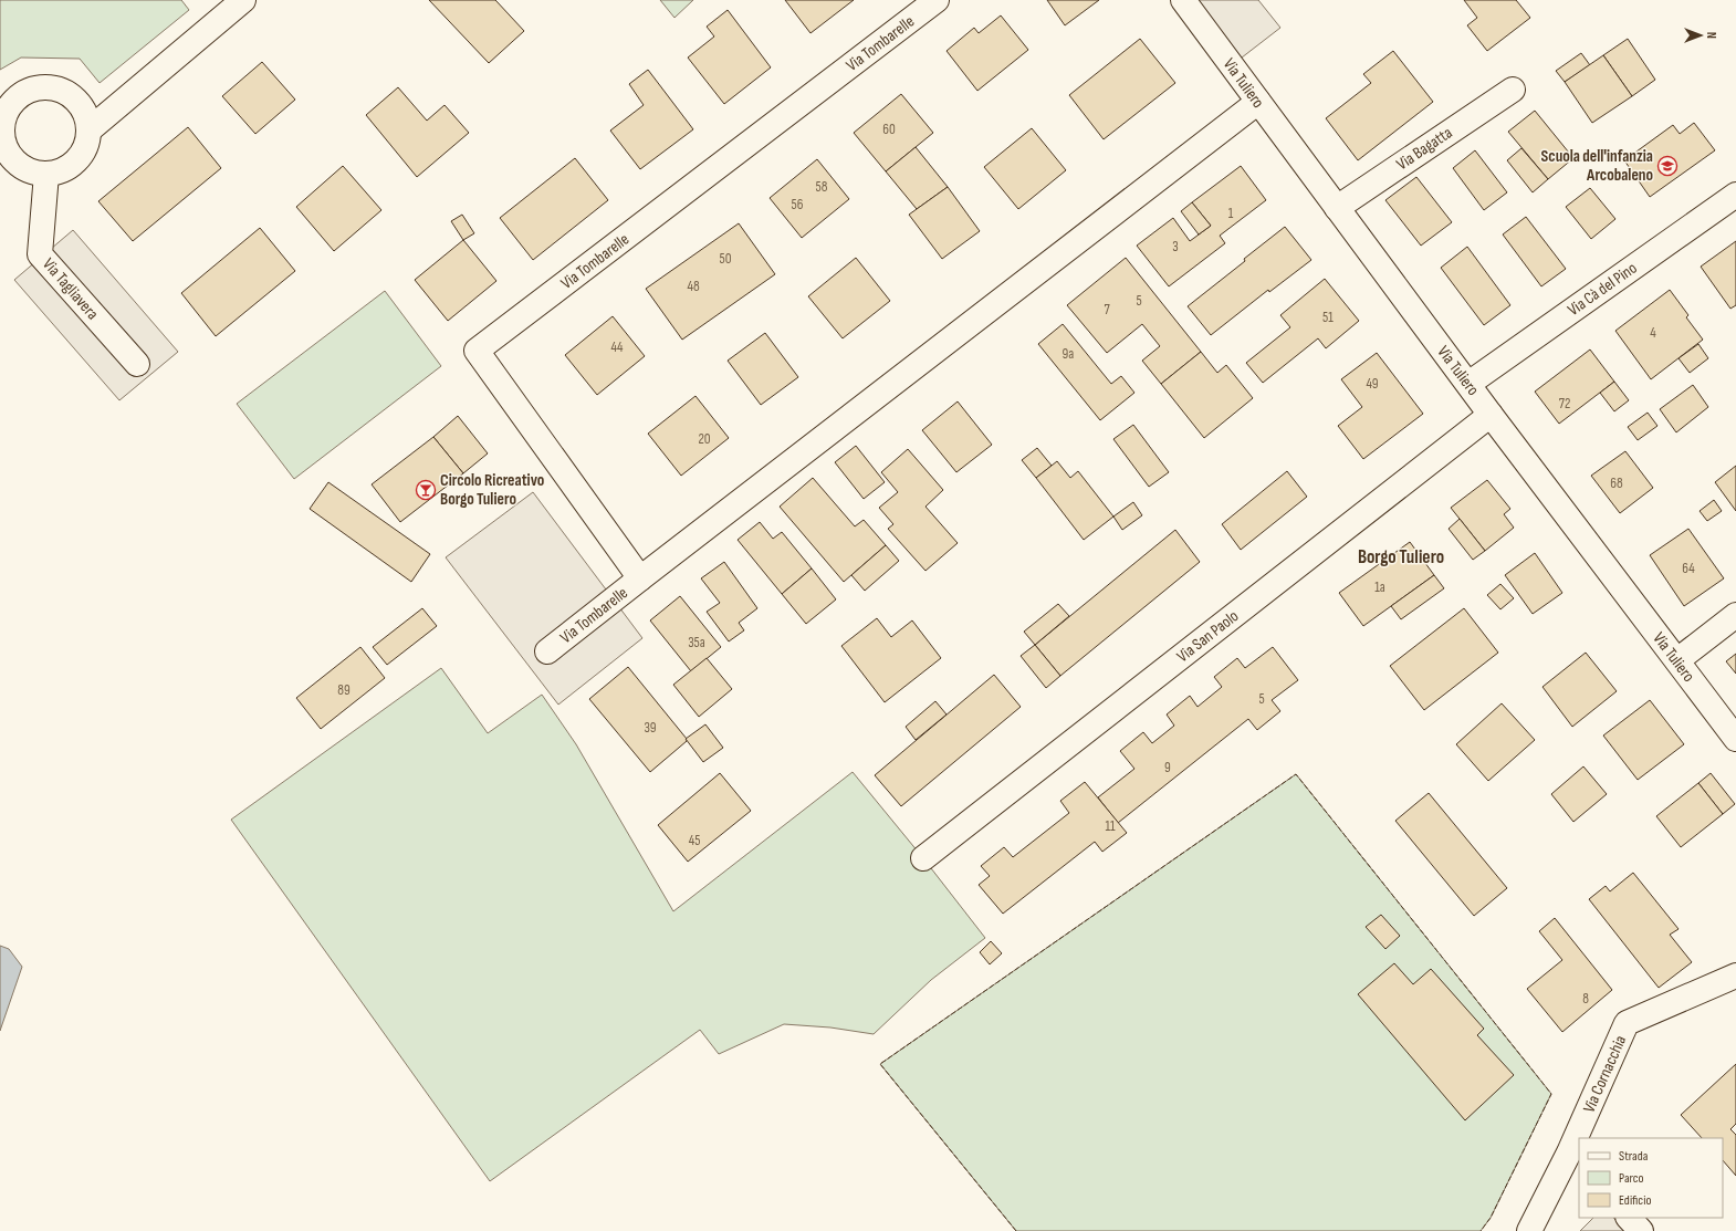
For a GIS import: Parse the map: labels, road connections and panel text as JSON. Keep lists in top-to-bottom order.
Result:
{
  "streets": {
    "street": [
      "Via Tombarelle",
      "Via Tuliero",
      "Via Bagatta",
      "Via Tagliavera",
      "Via Cà del Pino",
      "Via San Paolo",
      "Via Cornacchia"
    ]
  },
  "crossings": [
    ["Via Tombarelle", "Via Tuliero"],
    ["Via Tuliero", "Via Bagatta"],
    ["Via Tuliero", "Via Cà del Pino"],
    ["Via Tuliero", "Via San Paolo"]
  ],
  "districts": ["Borgo Tuliero"],
  "places": {
    "school or university": ["Scuola dell'infanzia Arcobaleno"],
    "bar": ["Circolo Ricreativo Borgo Tuliero"]
  },
  "house_numbers": [
    "60",
    "58",
    "56",
    "1",
    "3",
    "50",
    "48",
    "5",
    "7",
    "51",
    "4",
    "44",
    "9a",
    "49",
    "72",
    "20",
    "68",
    "64",
    "1a",
    "35a",
    "89",
    "5",
    "39",
    "9",
    "11",
    "45",
    "8"
  ],
  "legend": ["Strada", "Parco", "Edificio"],
  "north": "right"
}
